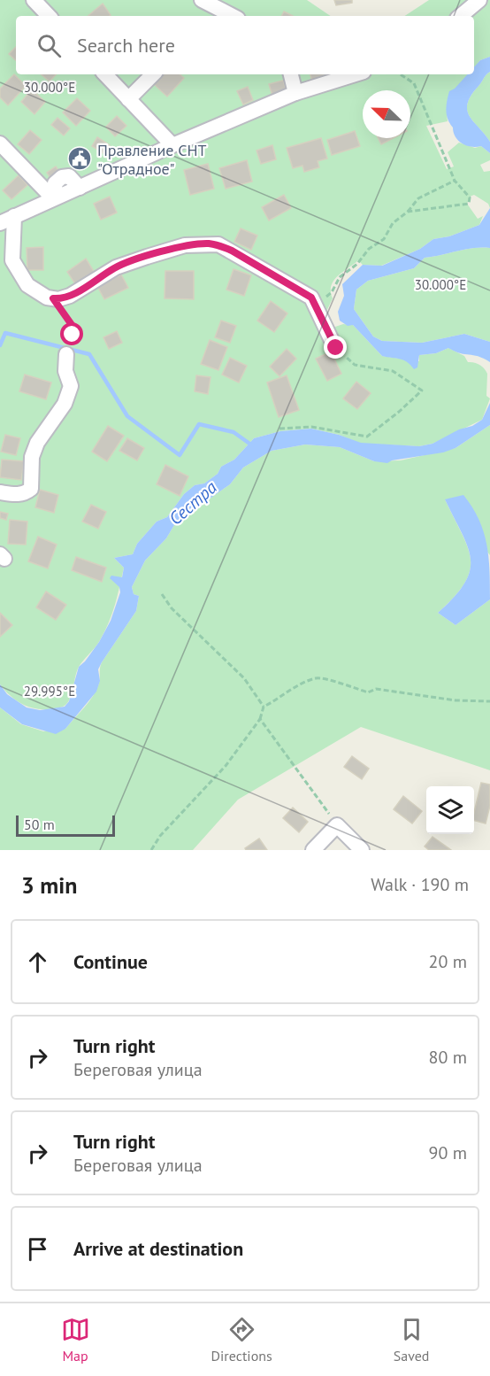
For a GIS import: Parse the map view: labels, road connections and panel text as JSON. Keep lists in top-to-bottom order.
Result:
{
  "water": ["Сестра"],
  "places": {
    "public building": ["Правление СНТ \"Отрадное\""]
  },
  "scale_bar": "50 m",
  "north": "top left",
  "page": {
    "search": "Search here",
    "scale": "50 m",
    "heading": ["3 min", "Walk · 190 m"],
    "list": [
      ["Continue", "20 m"],
      ["Turn right", "Береговая улица", "80 m"],
      ["Turn right", "Береговая улица", "90 m"],
      "Arrive at destination"
    ],
    "nav": ["Map", "Directions", "Saved"]
  },
  "coordinates": ["30.000°E", "29.995°E"]
}
